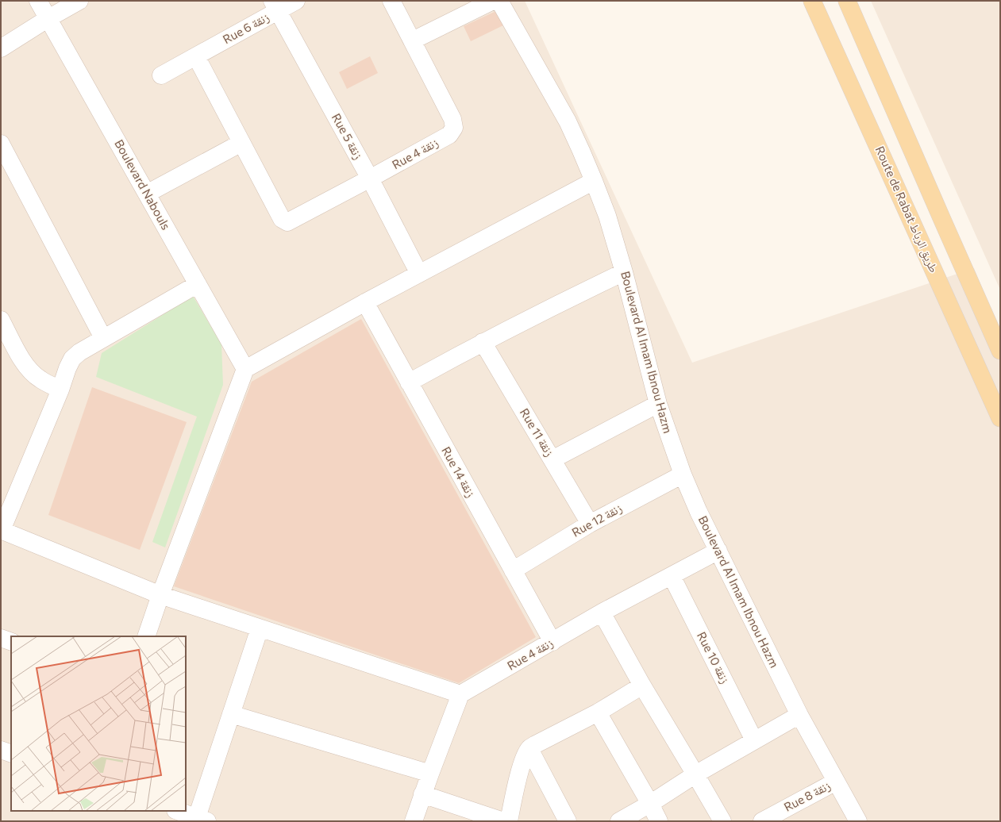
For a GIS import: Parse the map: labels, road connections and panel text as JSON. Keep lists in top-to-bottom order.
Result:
{
  "streets": {
    "main road": ["Route de Rabat طريق الرباط"],
    "street": [
      "Rue 6 زنقة",
      "Rue 5 زنقة",
      "Rue 4 زنقة",
      "Boulevard Nabouls",
      "Boulevard Al Imam Ibnou Hazm",
      "Rue 11 زنقة",
      "Rue 14 زنقة",
      "Rue 12 زنقة",
      "Rue 10 زنقة",
      "Rue 8 زنقة"
    ]
  },
  "crossings": [
    ["Rue 6 زنقة", "Rue 5 زنقة"],
    ["Rue 5 زنقة", "Rue 4 زنقة"],
    ["Rue 4 زنقة", "Boulevard Al Imam Ibnou Hazm"],
    ["Rue 4 زنقة", "Rue 14 زنقة"],
    ["Rue 4 زنقة", "Rue 10 زنقة"],
    ["Boulevard Al Imam Ibnou Hazm", "Rue 12 زنقة"],
    ["Boulevard Al Imam Ibnou Hazm", "Rue 8 زنقة"],
    ["Rue 11 زنقة", "Rue 12 زنقة"],
    ["Rue 14 زنقة", "Rue 12 زنقة"]
  ]
}
